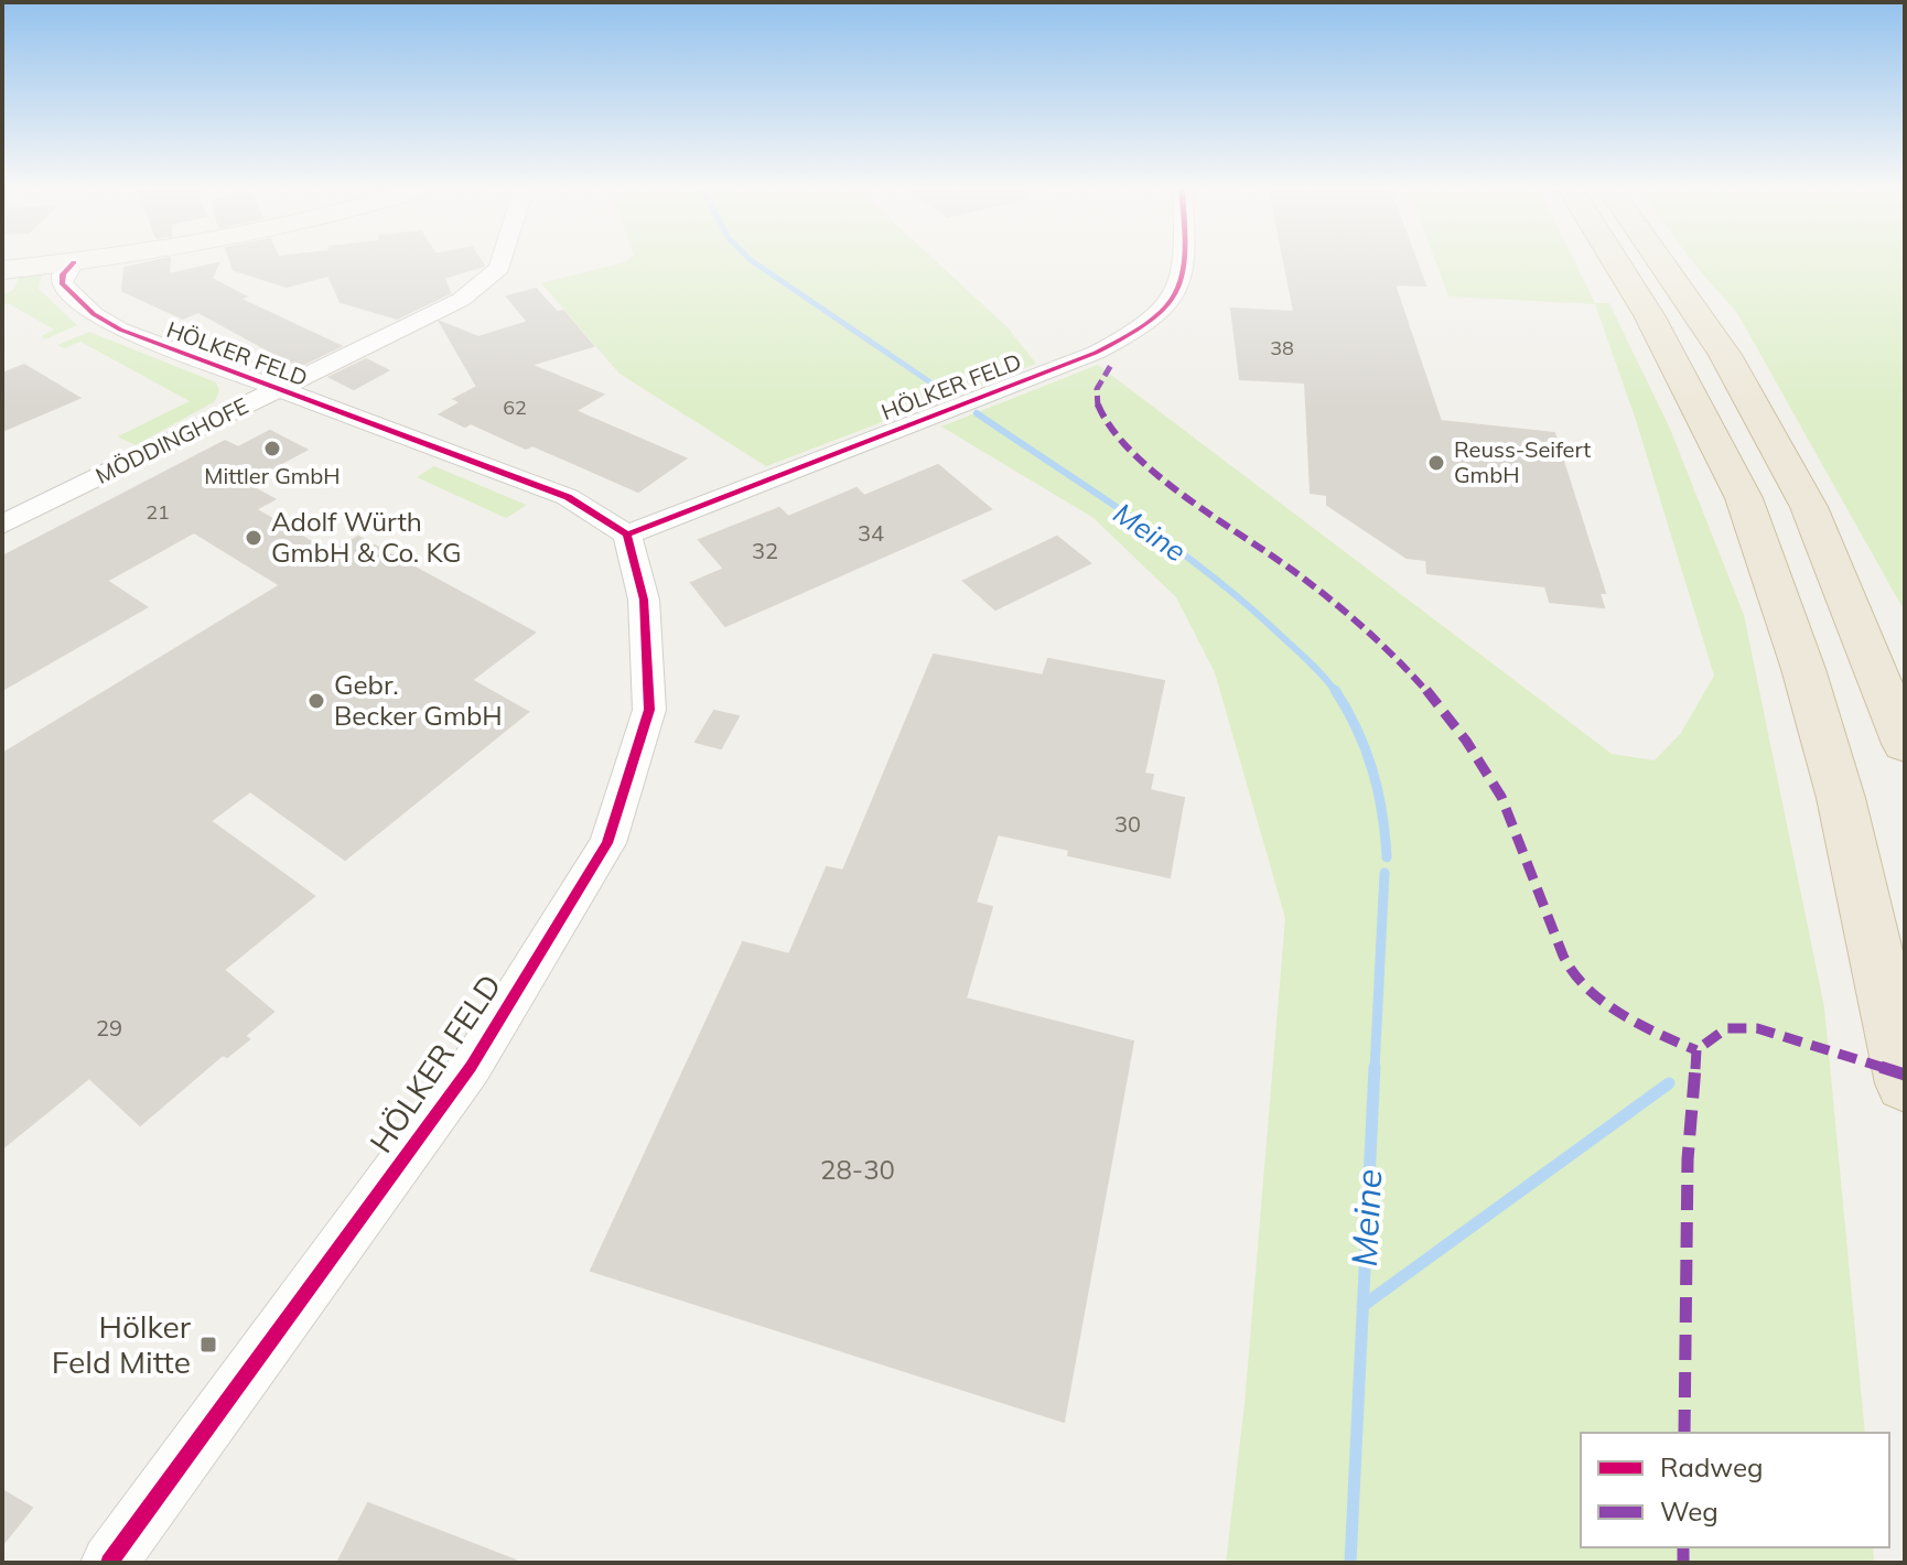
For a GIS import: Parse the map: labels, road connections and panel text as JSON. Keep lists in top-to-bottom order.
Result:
{
  "streets": {
    "street": ["HÖLKER FELD", "MÖDDINGHOFE"]
  },
  "crossings": [
    ["HÖLKER FELD", "MÖDDINGHOFE"]
  ],
  "water": ["Meine"],
  "places": {
    "other": [
      "Mittler GmbH",
      "Reuss-Seifert GmbH",
      "Adolf Würth GmbH & Co. KG",
      "Gebr. Becker GmbH"
    ],
    "transit": ["Hölker Feld Mitte"]
  },
  "house_numbers": [
    "38",
    "62",
    "21",
    "34",
    "32",
    "30",
    "29",
    "28-30"
  ],
  "legend": ["Radweg", "Weg"]
}
